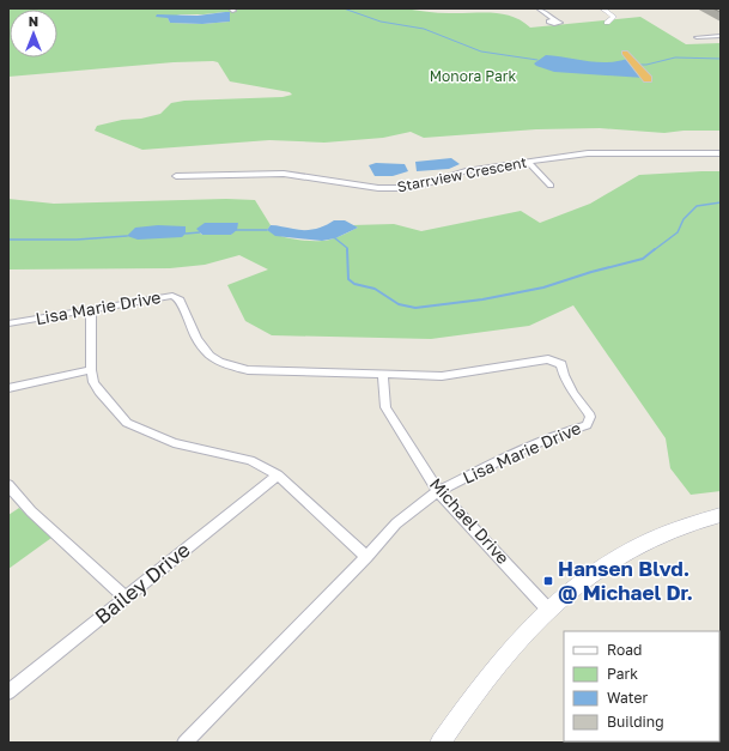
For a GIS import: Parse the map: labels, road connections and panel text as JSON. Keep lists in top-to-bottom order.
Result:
{
  "streets": {
    "street": [
      "Starrview Crescent",
      "Lisa Marie Drive",
      "Michael Drive",
      "Bailey Drive"
    ]
  },
  "crossings": [
    ["Lisa Marie Drive", "Michael Drive"]
  ],
  "parks": ["Monora Park"],
  "places": {
    "transit": ["Hansen Blvd. @ Michael Dr."]
  },
  "legend": [
    "Road",
    "Park",
    "Water",
    "Building"
  ],
  "north": "top"
}
